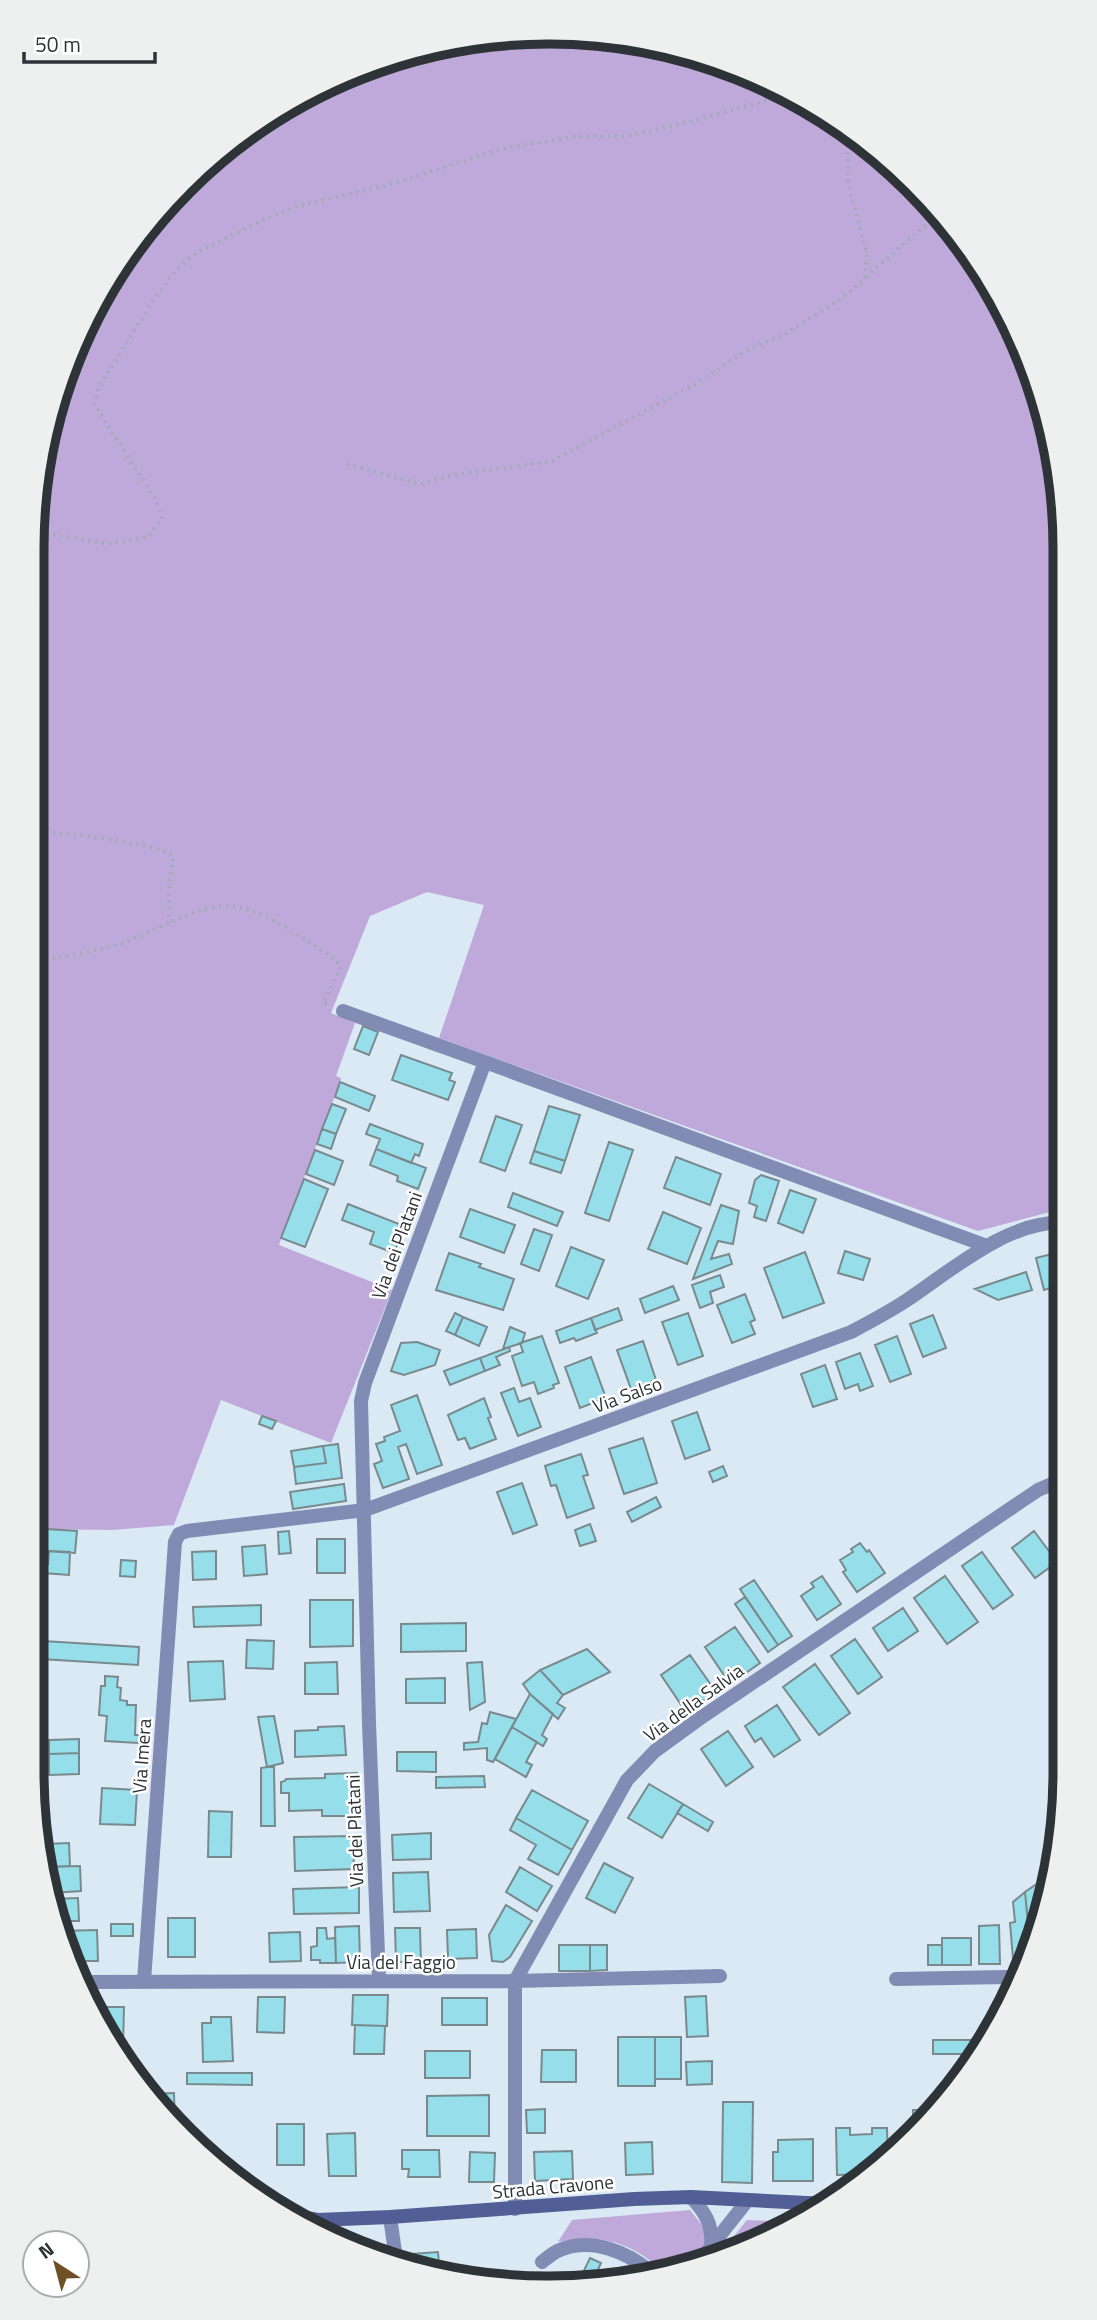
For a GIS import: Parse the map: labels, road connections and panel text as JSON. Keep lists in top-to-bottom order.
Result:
{
  "streets": {
    "street": [
      "Via dei Platani",
      "Via Salso",
      "Via della Salvia",
      "Via Imera",
      "Via del Faggio",
      "Strada Cravone"
    ]
  },
  "crossings": [
    ["Via dei Platani", "Via Salso"],
    ["Via dei Platani", "Via del Faggio"],
    ["Via Salso", "Via Imera"],
    ["Via della Salvia", "Via del Faggio"],
    ["Via della Salvia", "Strada Cravone"],
    ["Via Imera", "Via del Faggio"]
  ],
  "scale_bar": "50 m",
  "north": "top left"
}
